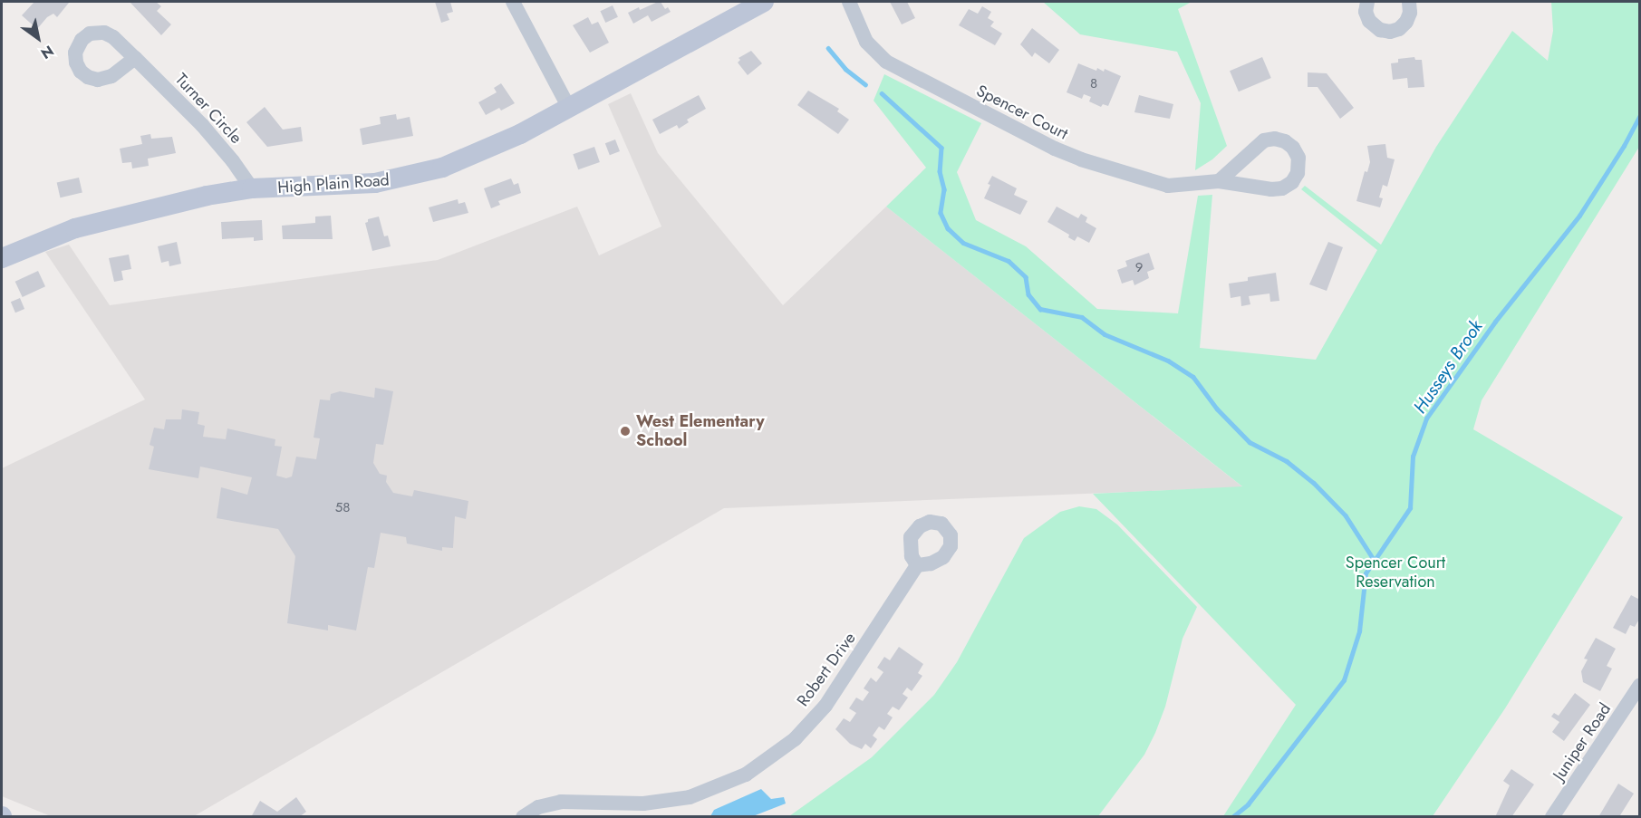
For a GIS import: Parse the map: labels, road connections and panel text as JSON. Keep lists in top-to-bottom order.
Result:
{
  "streets": {
    "street": [
      "Turner Circle",
      "Spencer Court",
      "High Plain Road",
      "Robert Drive",
      "Juniper Road"
    ]
  },
  "crossings": [
    ["Turner Circle", "High Plain Road"]
  ],
  "water": ["Husseys Brook"],
  "parks": ["Spencer Court Reservation"],
  "places": ["West Elementary School"],
  "house_numbers": ["8", "9", "58"],
  "north": "bottom right"
}
